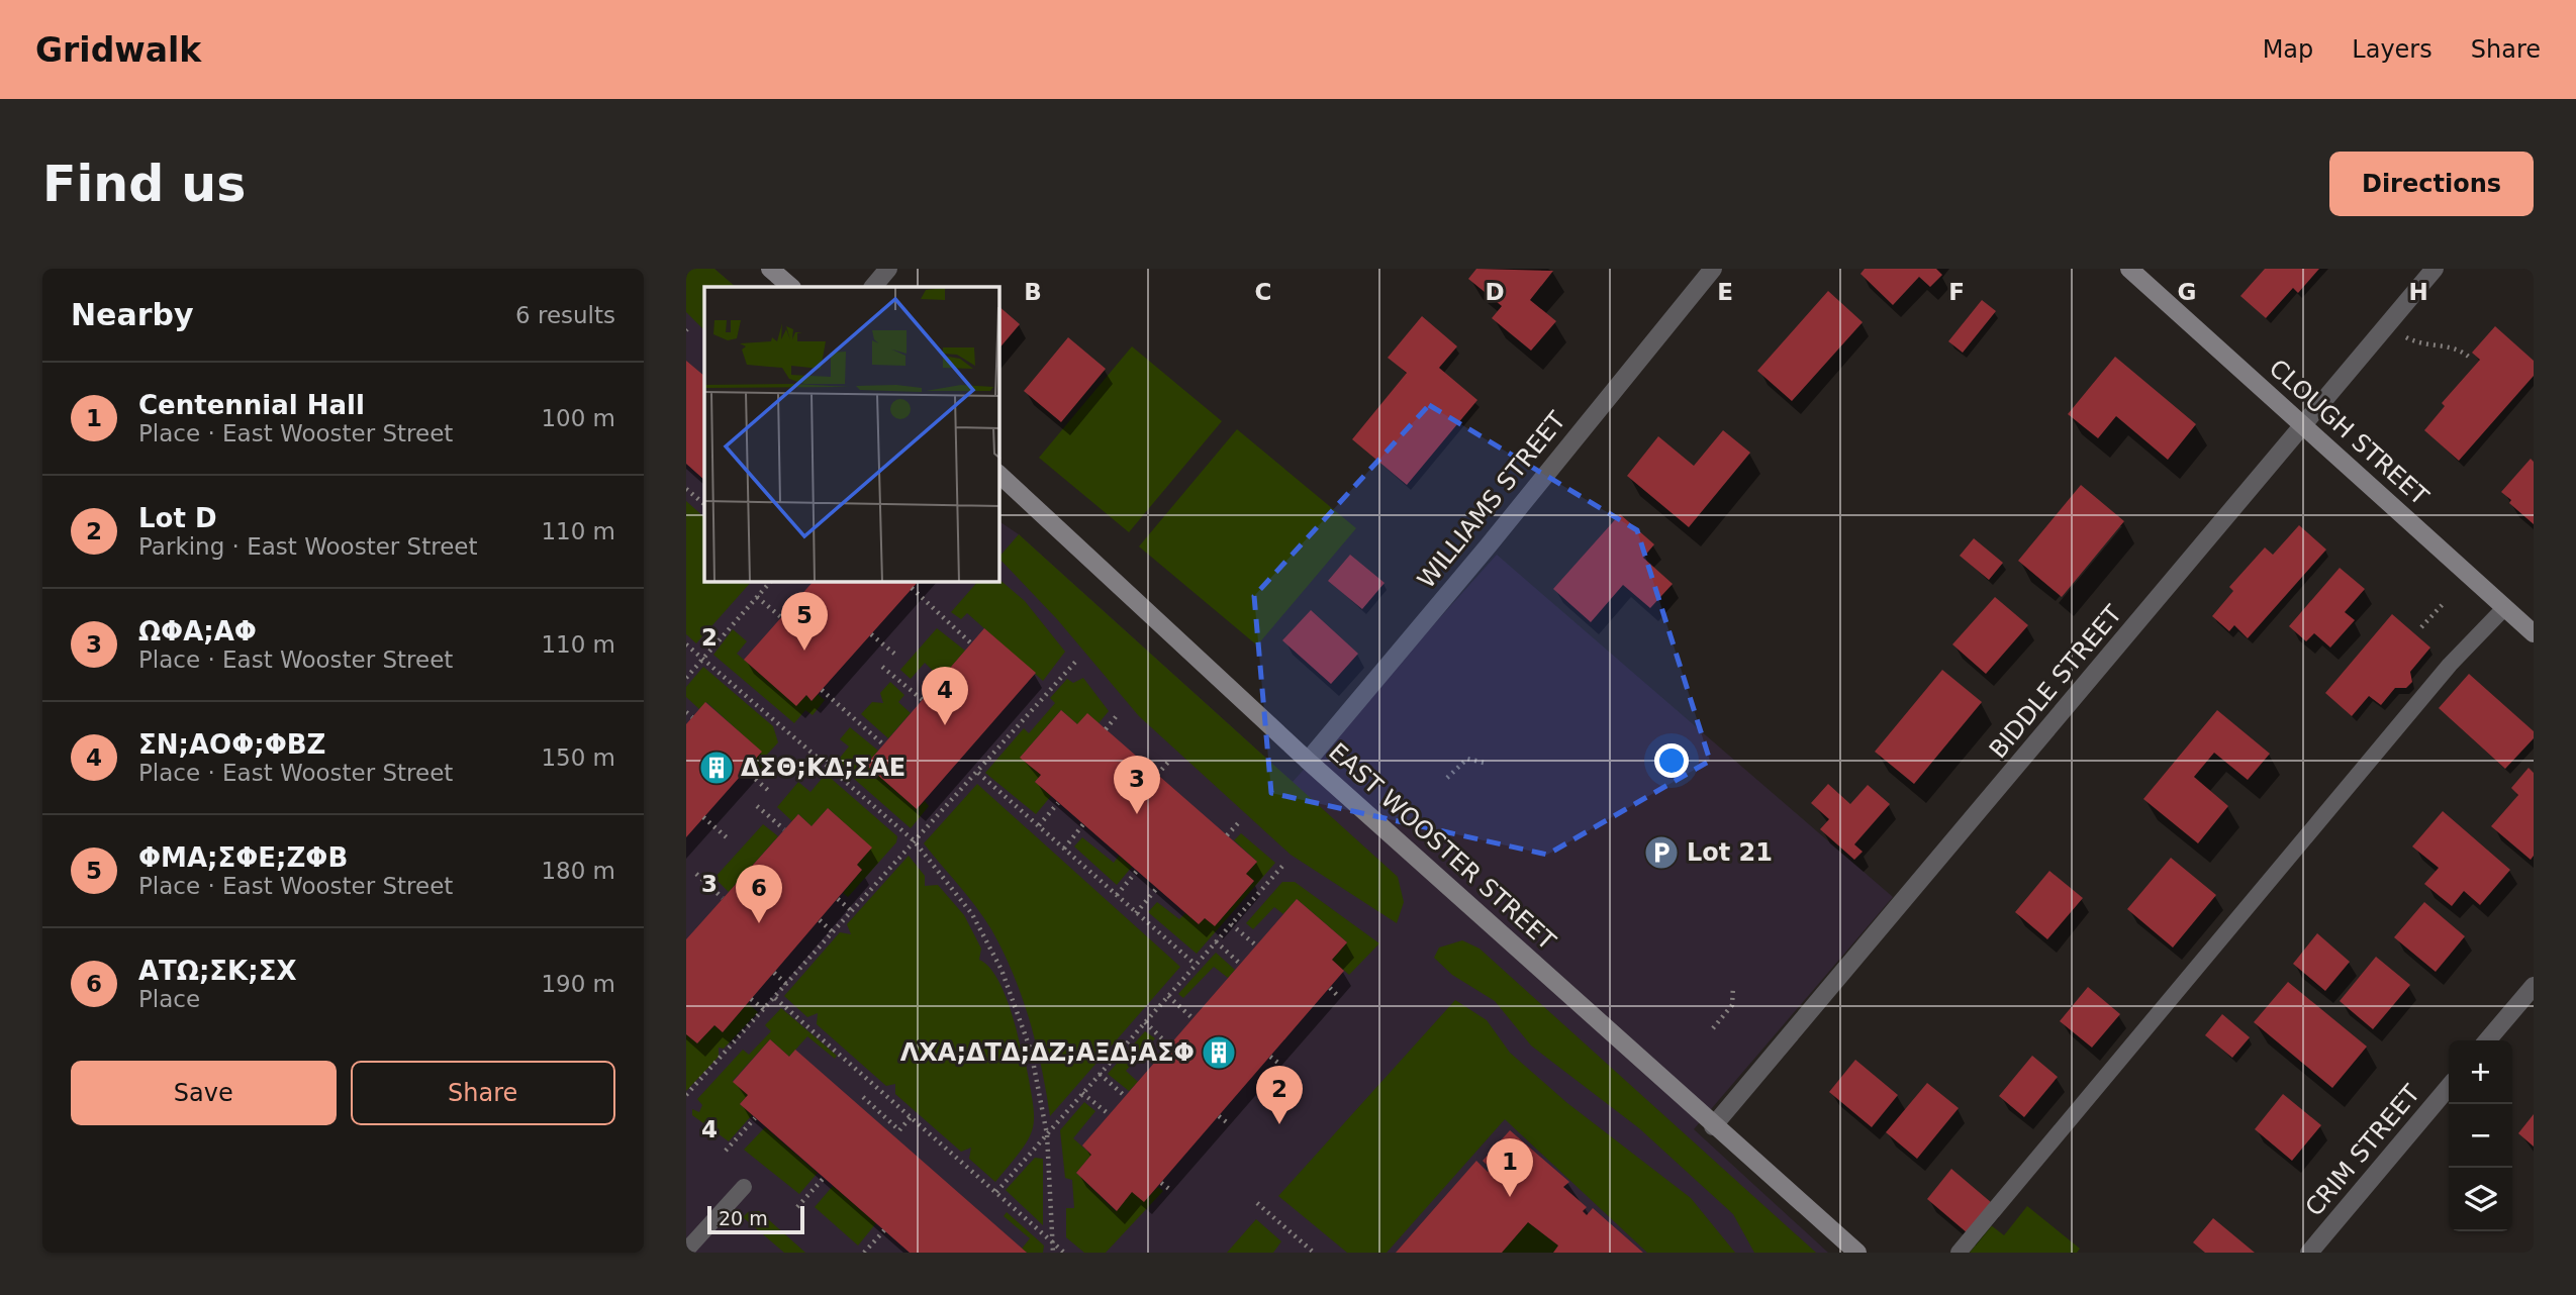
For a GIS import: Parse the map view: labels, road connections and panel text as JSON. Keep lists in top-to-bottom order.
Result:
{
  "streets": {
    "main road": ["CLOUGH STREET", "EAST WOOSTER STREET"],
    "street": ["WILLIAMS STREET", "BIDDLE STREET", "CRIM STREET"]
  },
  "crossings": [
    ["CLOUGH STREET", "BIDDLE STREET"],
    ["WILLIAMS STREET", "EAST WOOSTER STREET"],
    ["BIDDLE STREET", "EAST WOOSTER STREET"]
  ],
  "places": {
    "building": ["ΔΣΘ;ΚΔ;ΣΑΕ", "ΛΧΑ;ΔΤΔ;ΔΖ;ΑΞΔ;ΑΣΦ"],
    "parking": ["Lot 21"]
  },
  "scale_bar": "20 m",
  "page": {
    "header": "Gridwalk",
    "nav": ["Map", "Layers", "Share"],
    "buttons": [
      "Directions",
      ["Save", "Share"]
    ],
    "title": "Find us",
    "heading": ["Nearby", "6 results"],
    "list": [
      {
        "mark": "1",
        "name": "Centennial Hall",
        "note": "Place · East Wooster Street",
        "value": "100 m"
      },
      {
        "mark": "2",
        "name": "Lot D",
        "note": "Parking · East Wooster Street",
        "value": "110 m"
      },
      {
        "mark": "3",
        "name": "ΩΦΑ;ΑΦ",
        "note": "Place · East Wooster Street",
        "value": "110 m"
      },
      {
        "mark": "4",
        "name": "ΣΝ;ΑΟΦ;ΦΒΖ",
        "note": "Place · East Wooster Street",
        "value": "150 m"
      },
      {
        "mark": "5",
        "name": "ΦΜΑ;ΣΦΕ;ΖΦΒ",
        "note": "Place · East Wooster Street",
        "value": "180 m"
      },
      {
        "mark": "6",
        "name": "ΑΤΩ;ΣΚ;ΣΧ",
        "note": "Place",
        "value": "190 m"
      }
    ],
    "pins": [
      "5",
      "4",
      "3",
      "6",
      "2",
      "1"
    ],
    "map_buttons": ["+", "−"],
    "scale": "20 m"
  },
  "grid": {
    "columns": [
      "B",
      "C",
      "D",
      "E",
      "F",
      "G",
      "H"
    ],
    "rows": ["2", "3", "4"]
  }
}
